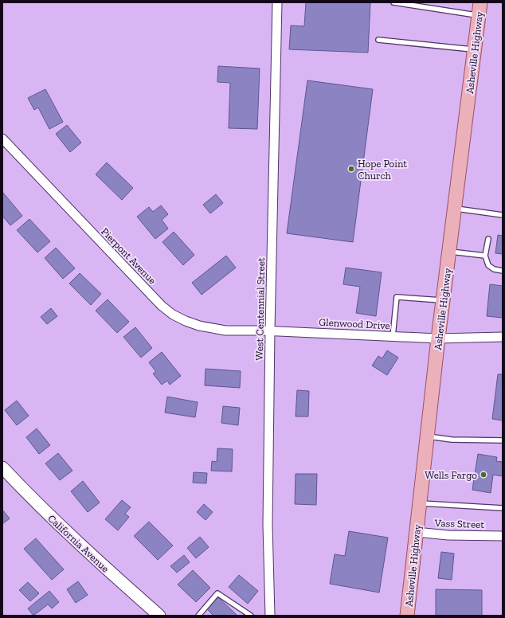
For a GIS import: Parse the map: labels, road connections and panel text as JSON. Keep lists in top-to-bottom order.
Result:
{
  "streets": {
    "main road": ["Asheville Highway", "California Avenue"],
    "street": [
      "Pierpont Avenue",
      "West Centennial Street",
      "Glenwood Drive",
      "Vass Street"
    ]
  },
  "crossings": [
    ["Asheville Highway", "Glenwood Drive"],
    ["Asheville Highway", "Vass Street"],
    ["Pierpont Avenue", "West Centennial Street"],
    ["Pierpont Avenue", "Glenwood Drive"],
    ["West Centennial Street", "Glenwood Drive"]
  ],
  "places": ["Hope Point Church", "Wells Fargo"]
}
